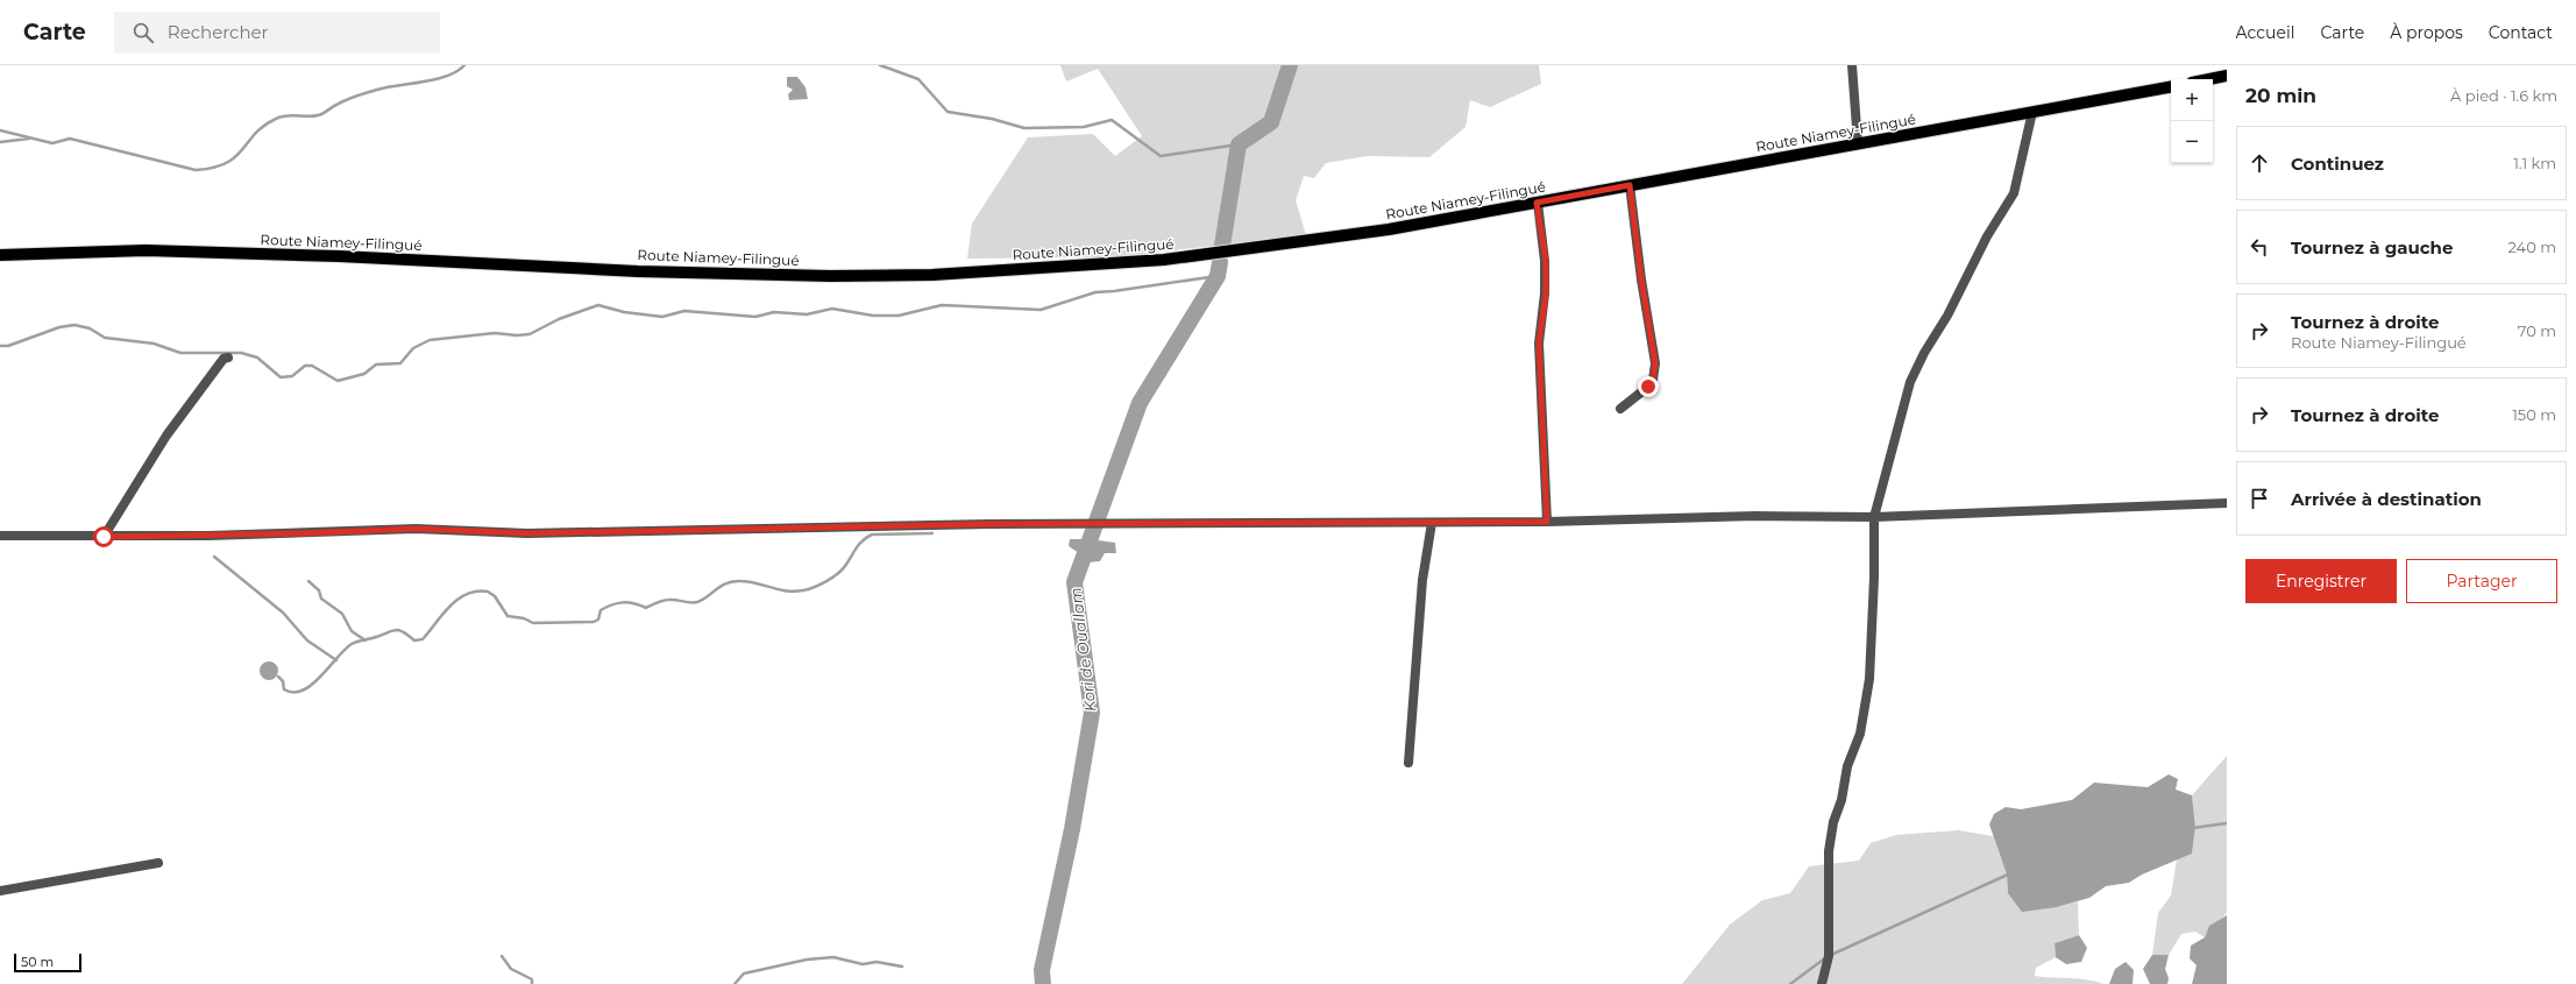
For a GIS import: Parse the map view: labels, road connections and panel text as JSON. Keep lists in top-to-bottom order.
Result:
{
  "streets": {
    "main road": ["Route Niamey-Filingué"]
  },
  "water": ["Kori de Ouallam"],
  "scale_bar": "50 m",
  "page": {
    "header": "Carte",
    "search": "Rechercher",
    "nav": [
      "Accueil",
      "Carte",
      "À propos",
      "Contact"
    ],
    "heading": ["20 min", "À pied · 1.6 km"],
    "map_buttons": ["+", "−"],
    "list": [
      ["Continuez", "1.1 km"],
      ["Tournez à gauche", "240 m"],
      ["Tournez à droite", "Route Niamey-Filingué", "70 m"],
      ["Tournez à droite", "150 m"],
      "Arrivée à destination"
    ],
    "buttons": ["Enregistrer", "Partager"],
    "scale": "50 m"
  }
}
